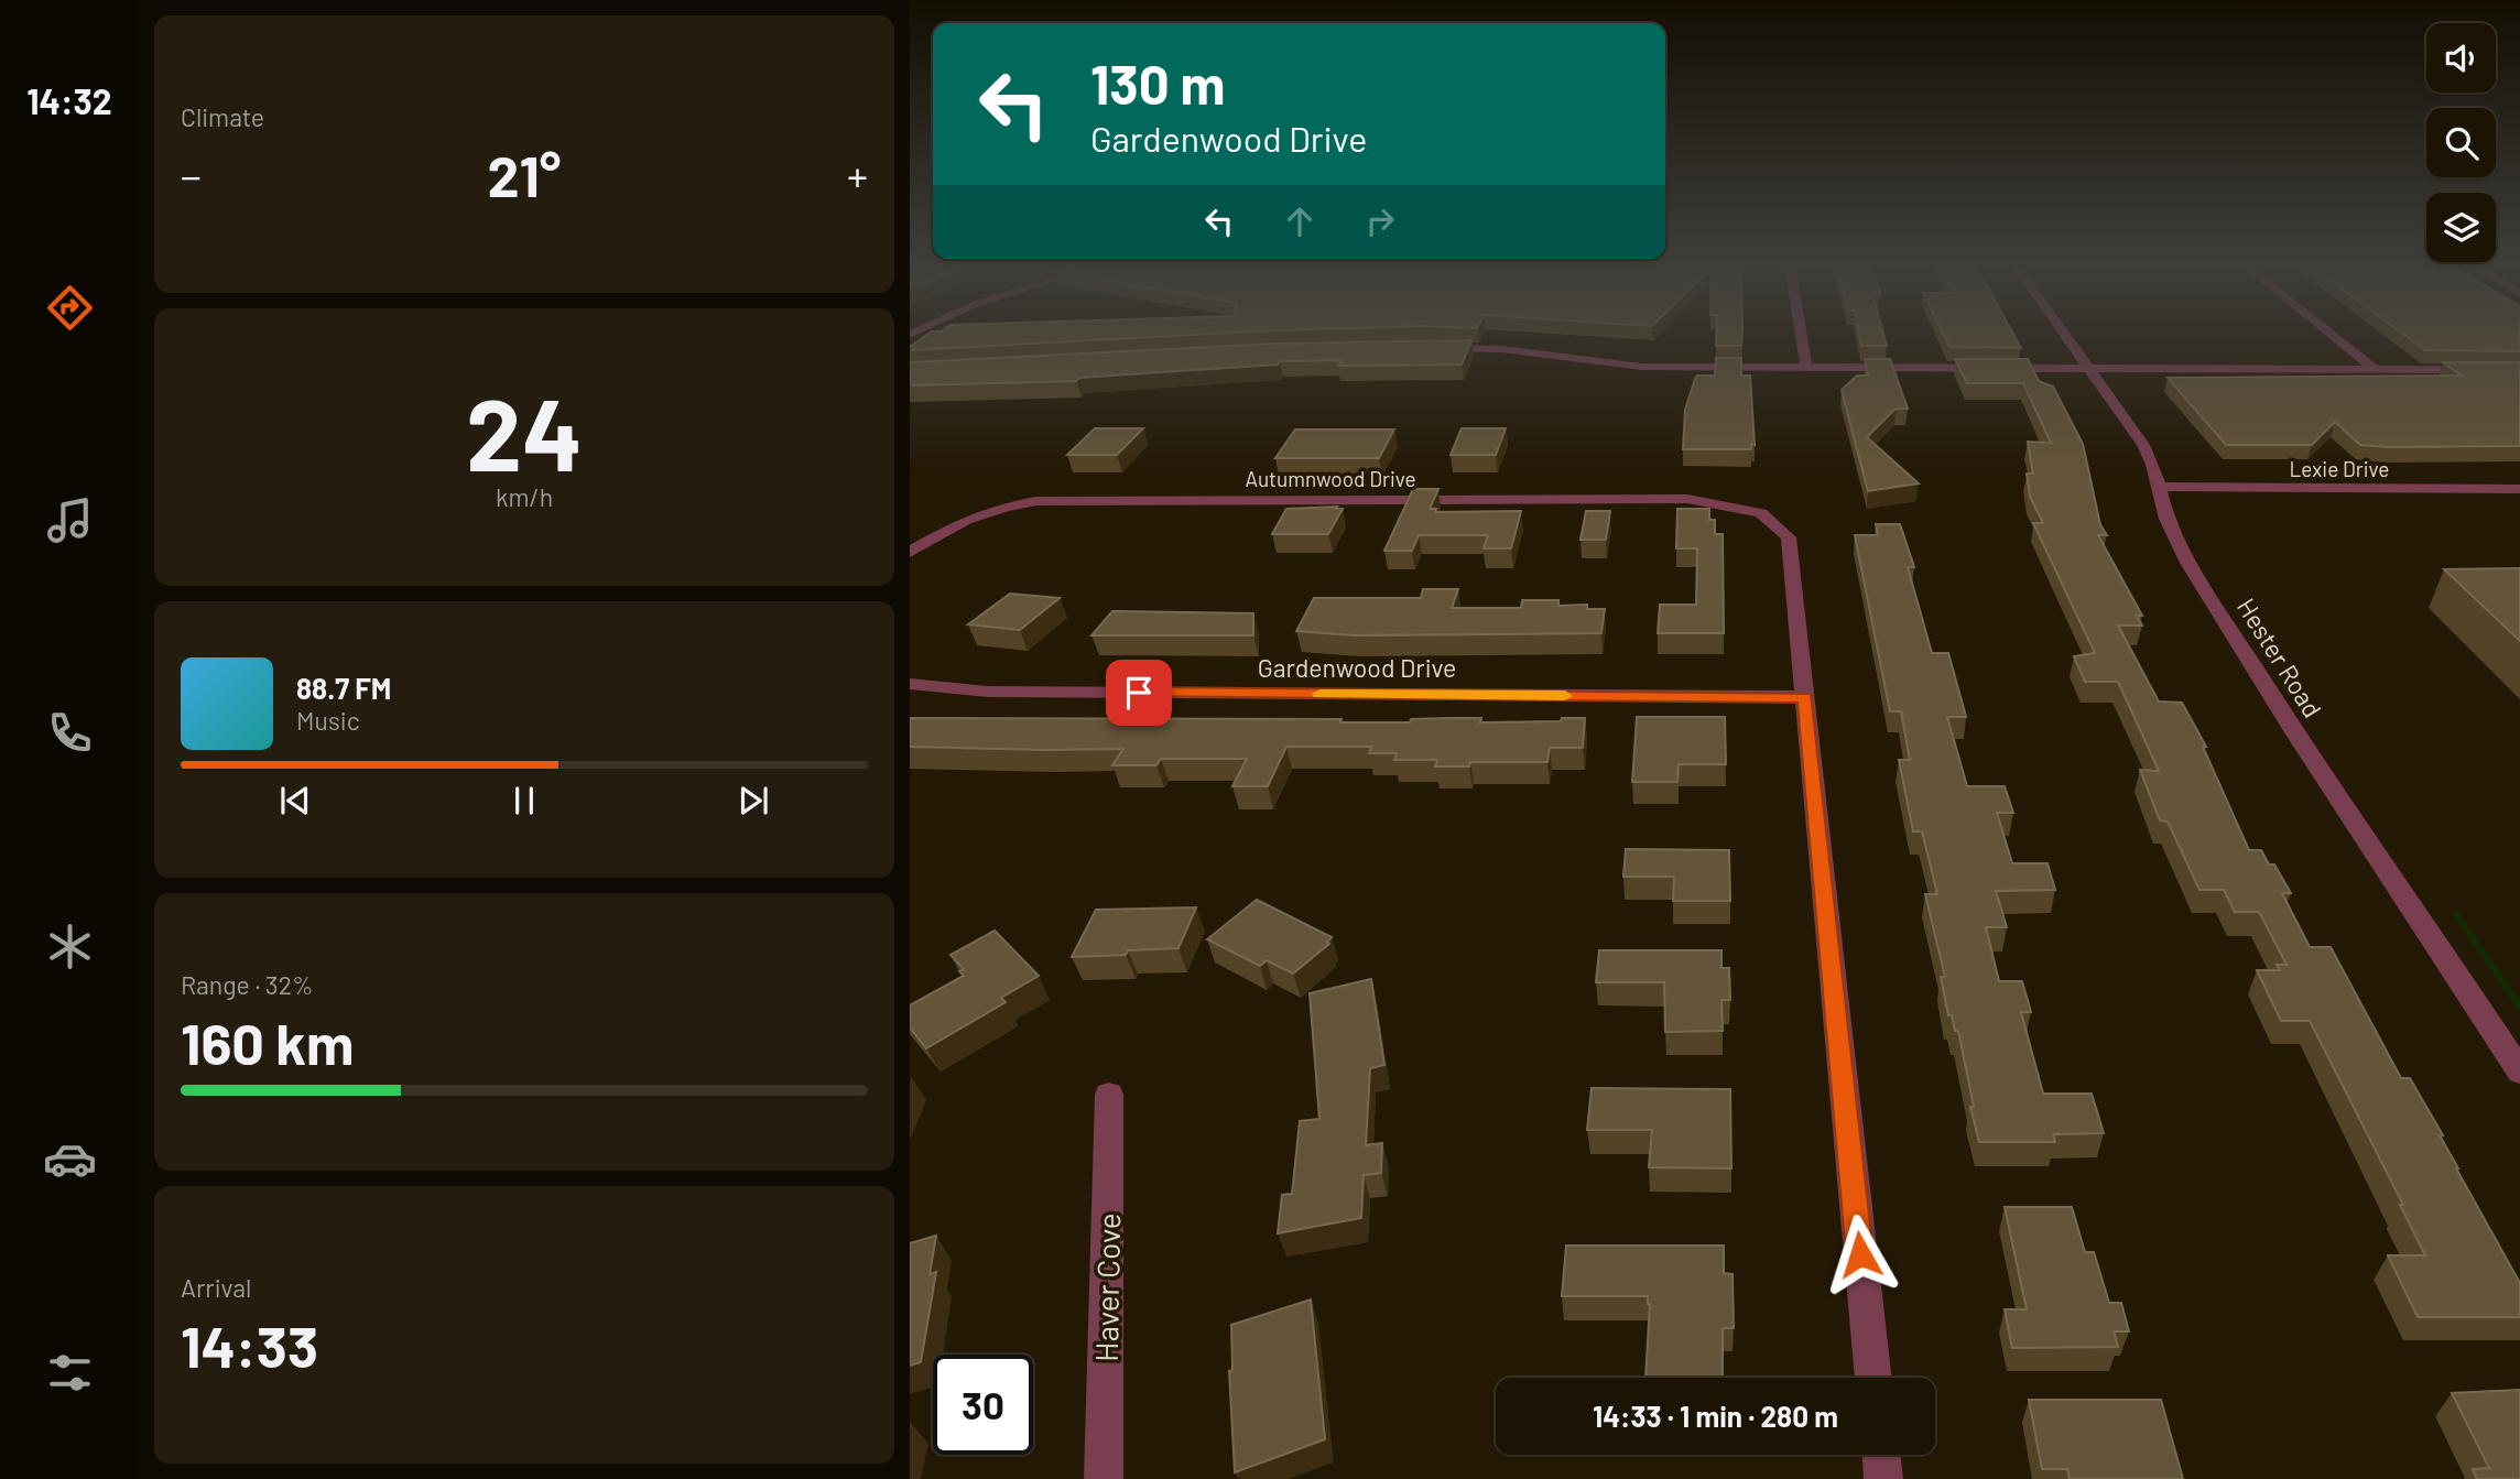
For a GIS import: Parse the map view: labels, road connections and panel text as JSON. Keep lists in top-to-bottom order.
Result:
{
  "streets": {
    "street": [
      "Lexie Drive",
      "Autumnwood Drive",
      "Hester Road",
      "Gardenwood Drive",
      "Haver Cove"
    ]
  },
  "crossings": [
    ["Lexie Drive", "Hester Road"],
    ["Autumnwood Drive", "Gardenwood Drive"]
  ],
  "page": {
    "tabs": "14:32",
    "tile": [
      "Climate",
      ["24", "km/h"],
      ["Range · 32%", "160 km"],
      ["Arrival", "14:33"]
    ],
    "turn": ["130 m", "Gardenwood Drive"],
    "heat": ["−", "21°", "+"],
    "song": ["88.7 FM", "Music"],
    "limit": "30",
    "trip": "14:33 · 1 min · 280 m"
  }
}
